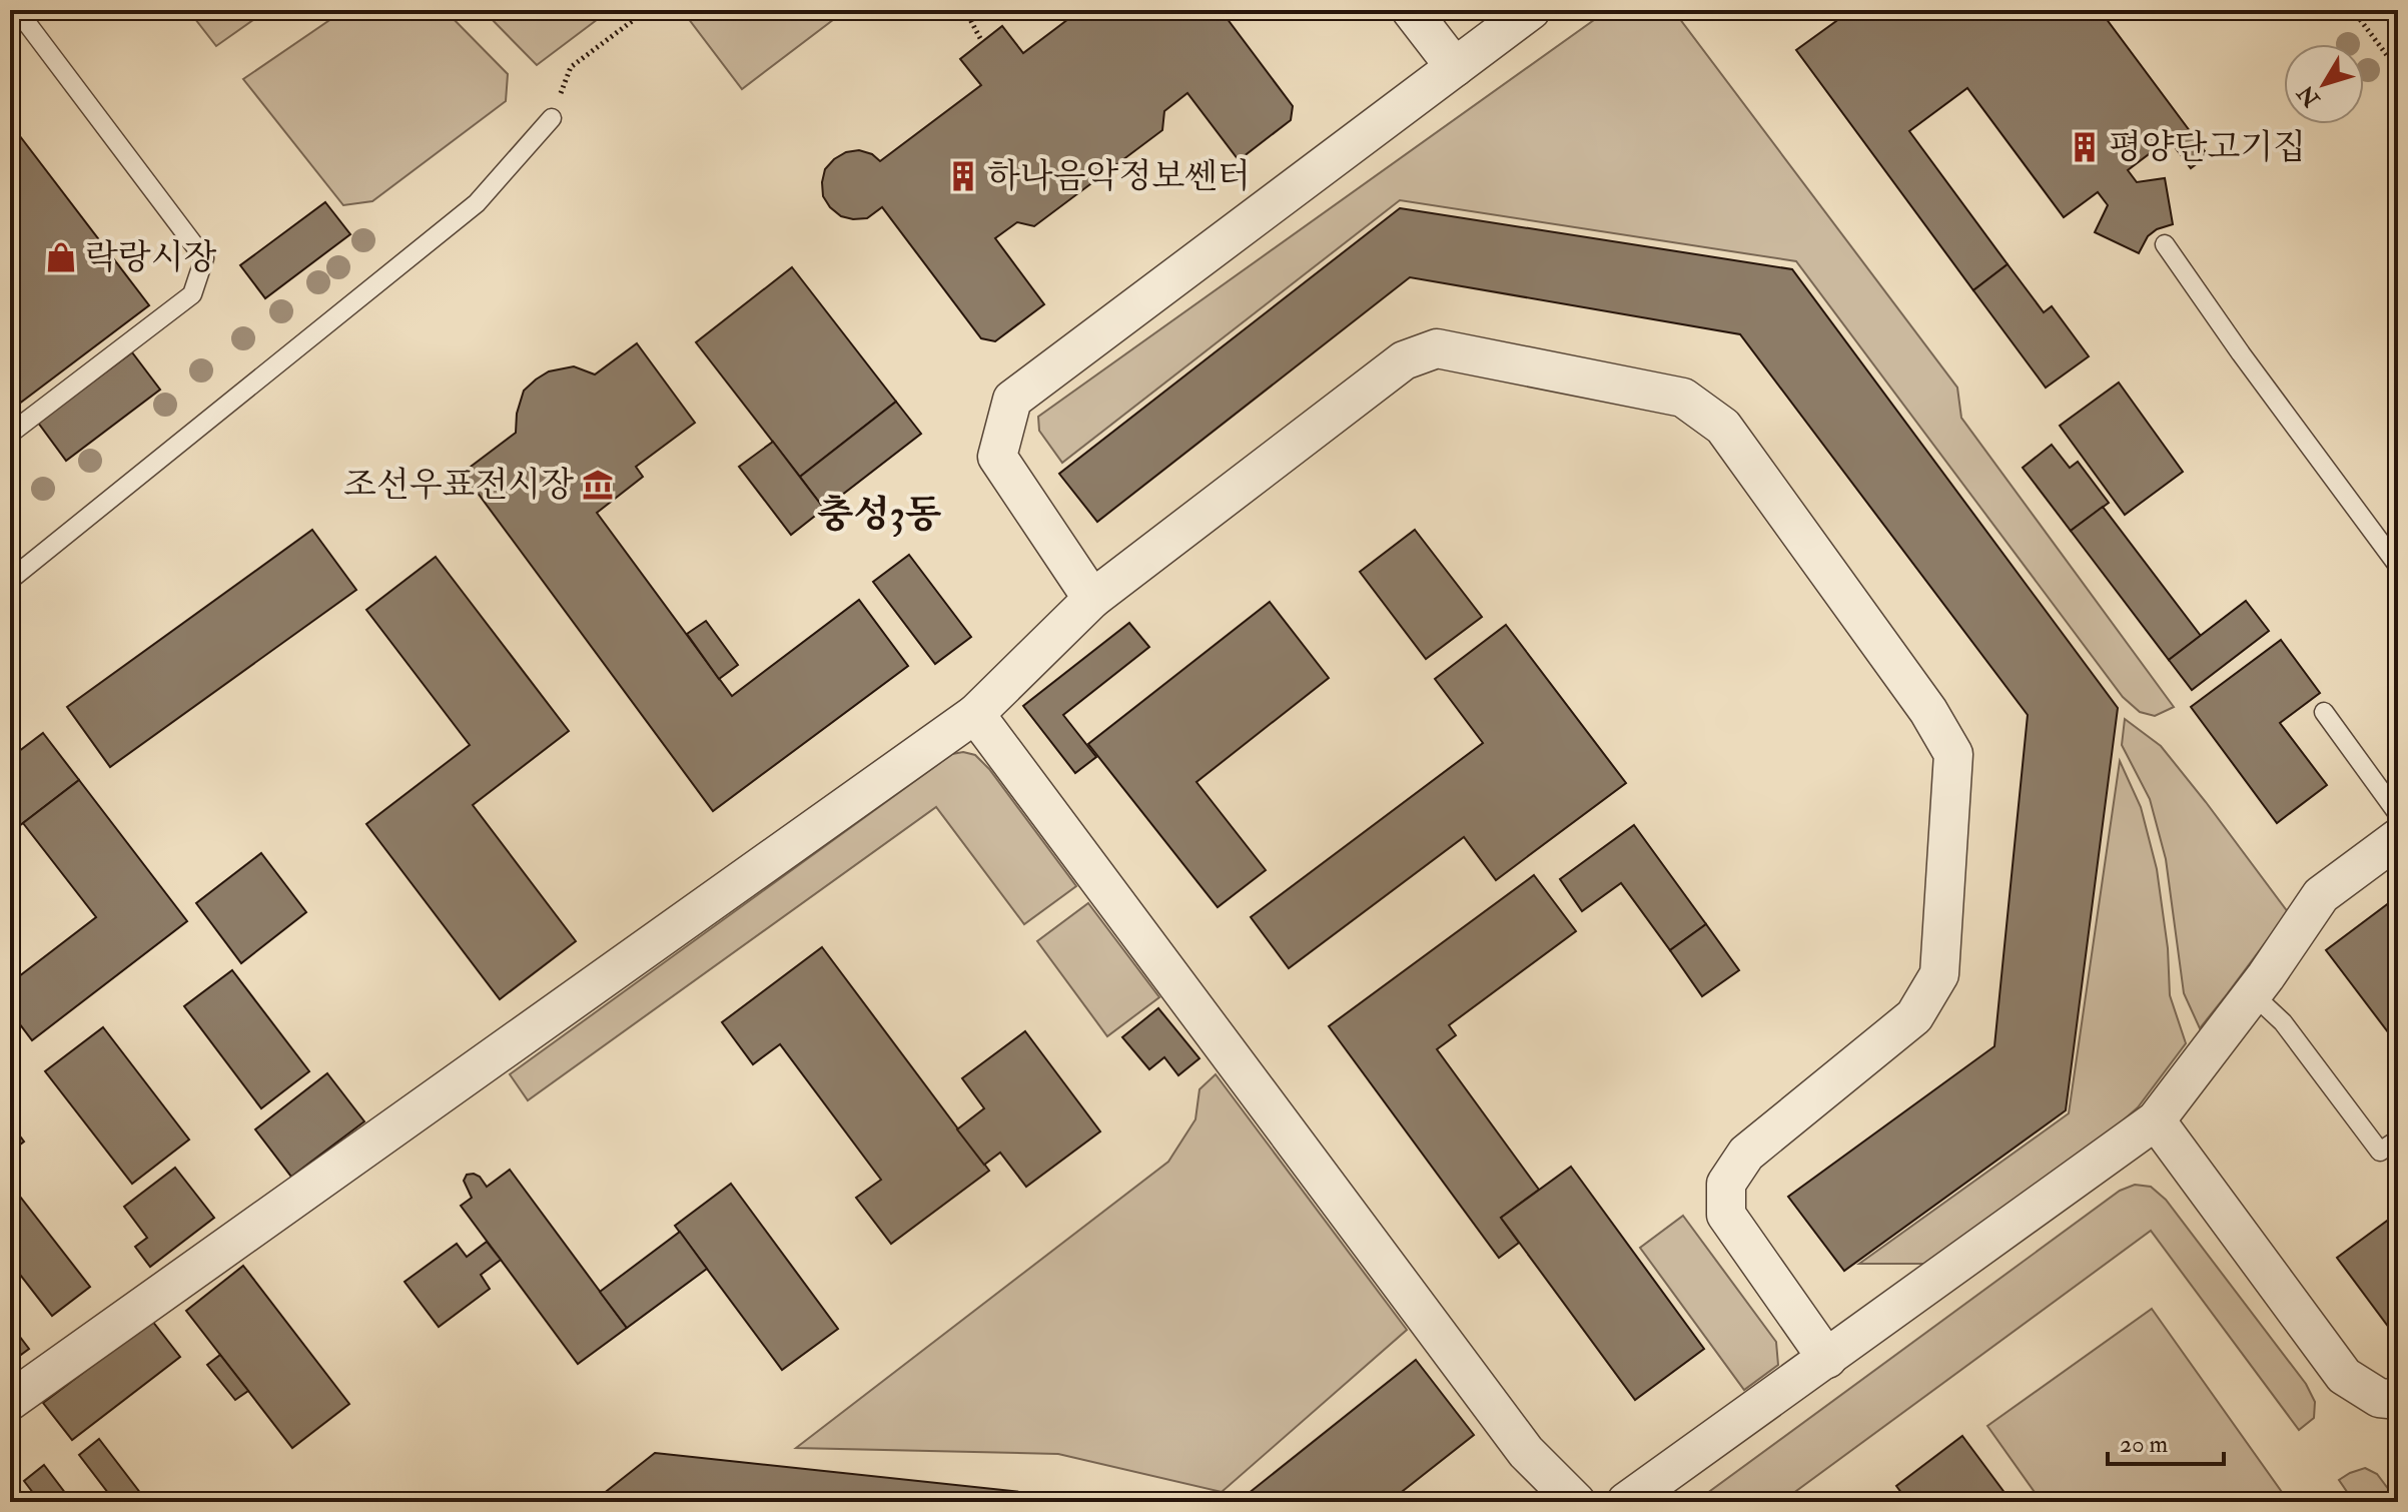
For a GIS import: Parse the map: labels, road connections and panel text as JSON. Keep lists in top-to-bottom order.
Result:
{
  "districts": ["충성3동"],
  "places": {
    "building": ["평양단고기집", "하나음악정보쎈터"],
    "shop": ["락랑시장"],
    "museum": ["조선우표전시장"]
  },
  "scale_bar": "20 m",
  "north": "bottom left"
}
